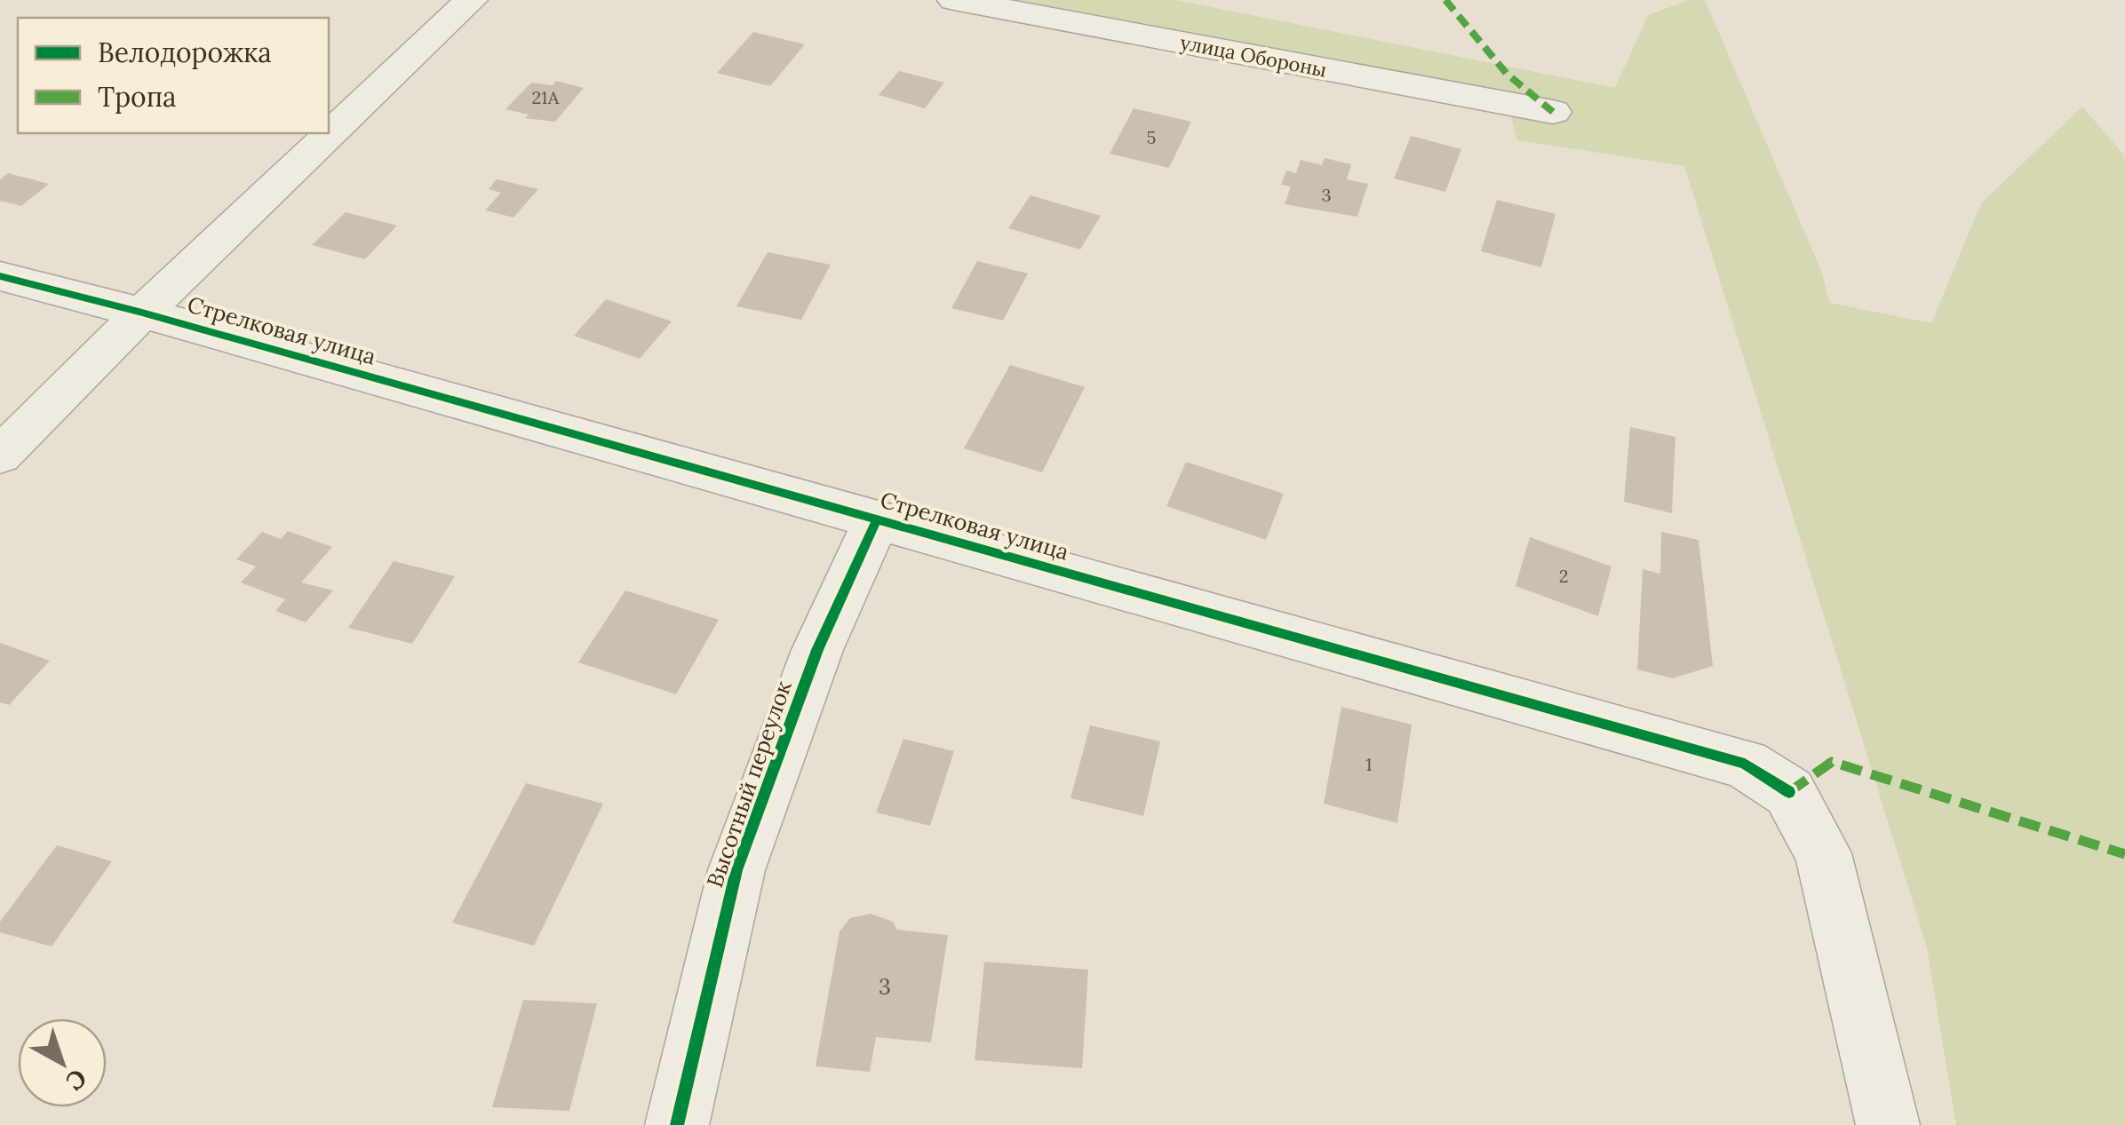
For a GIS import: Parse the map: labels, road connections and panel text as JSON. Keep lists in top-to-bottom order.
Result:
{
  "streets": {
    "street": ["улица Обороны", "Стрелковая улица", "Высотный переулок"]
  },
  "crossings": [
    ["Стрелковая улица", "Высотный переулок"]
  ],
  "house_numbers": [
    "21А",
    "5",
    "3",
    "2",
    "1",
    "3"
  ],
  "legend": ["Велодорожка", "Тропа"],
  "north": "bottom right"
}
